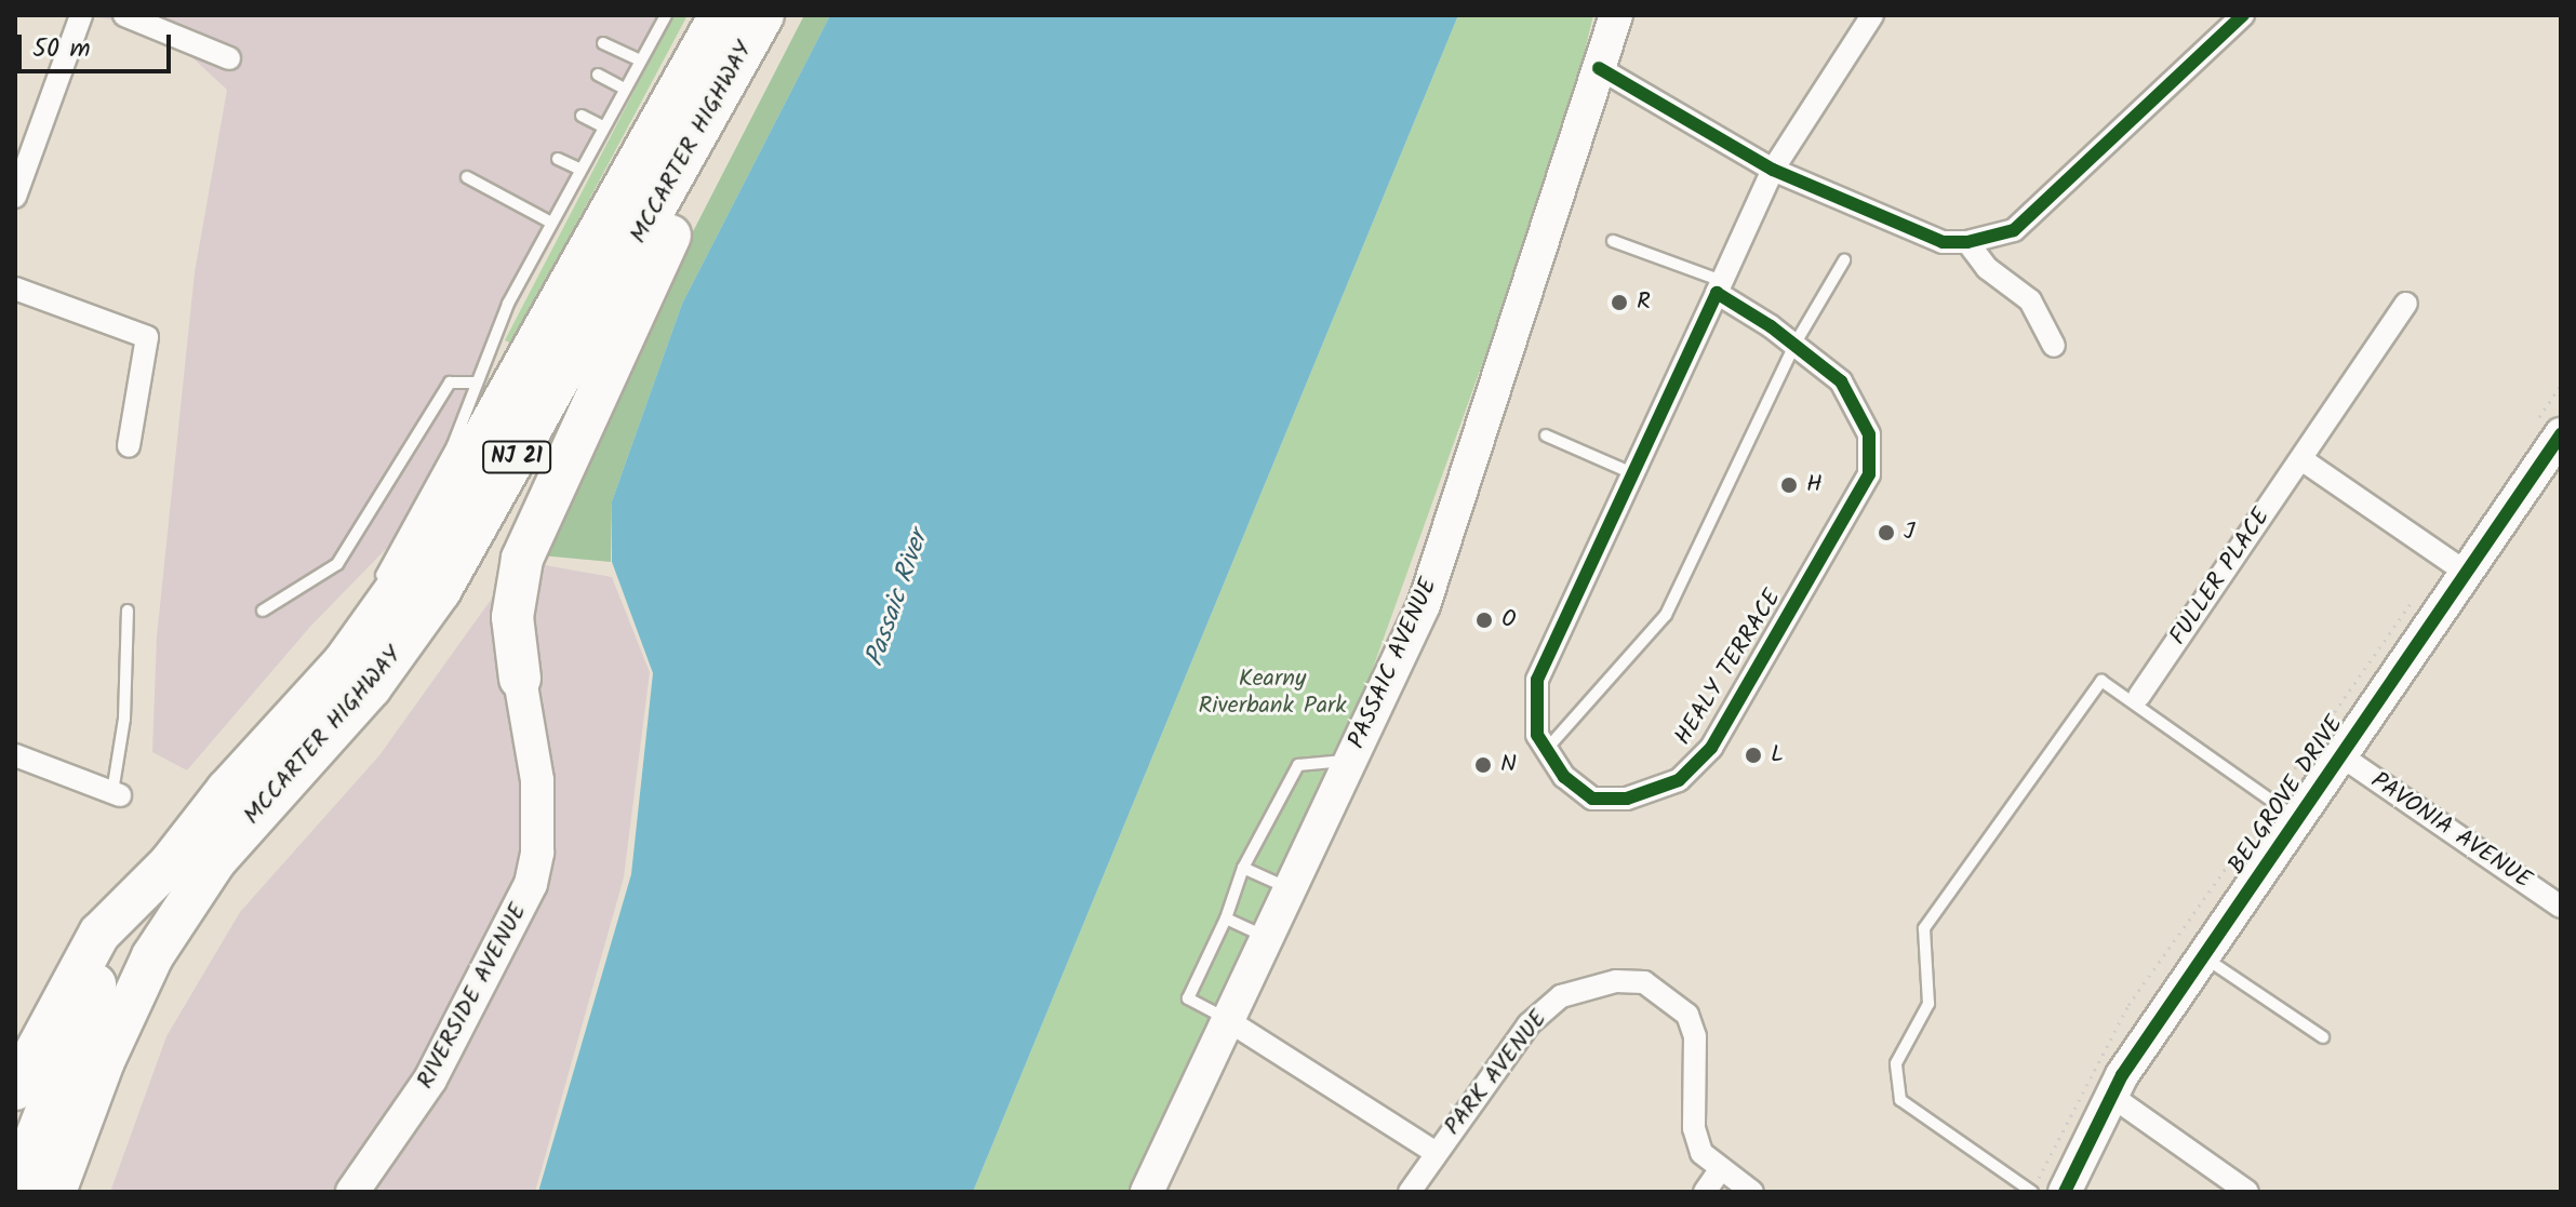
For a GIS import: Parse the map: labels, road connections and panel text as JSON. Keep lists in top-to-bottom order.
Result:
{
  "streets": {
    "highway": ["MCCARTER HIGHWAY", "NJ 21"],
    "street": [
      "FULLER PLACE",
      "PASSAIC AVENUE",
      "HEALY TERRACE",
      "BELGROVE DRIVE",
      "PAVONIA AVENUE",
      "RIVERSIDE AVENUE",
      "PARK AVENUE"
    ]
  },
  "crossings": [
    ["PASSAIC AVENUE", "PARK AVENUE"],
    ["BELGROVE DRIVE", "PAVONIA AVENUE"]
  ],
  "water": ["Passaic River"],
  "parks": ["Kearny Riverbank Park"],
  "places": [
    "R",
    "H",
    "J",
    "O",
    "L",
    "N"
  ],
  "scale_bar": "50 m"
}
